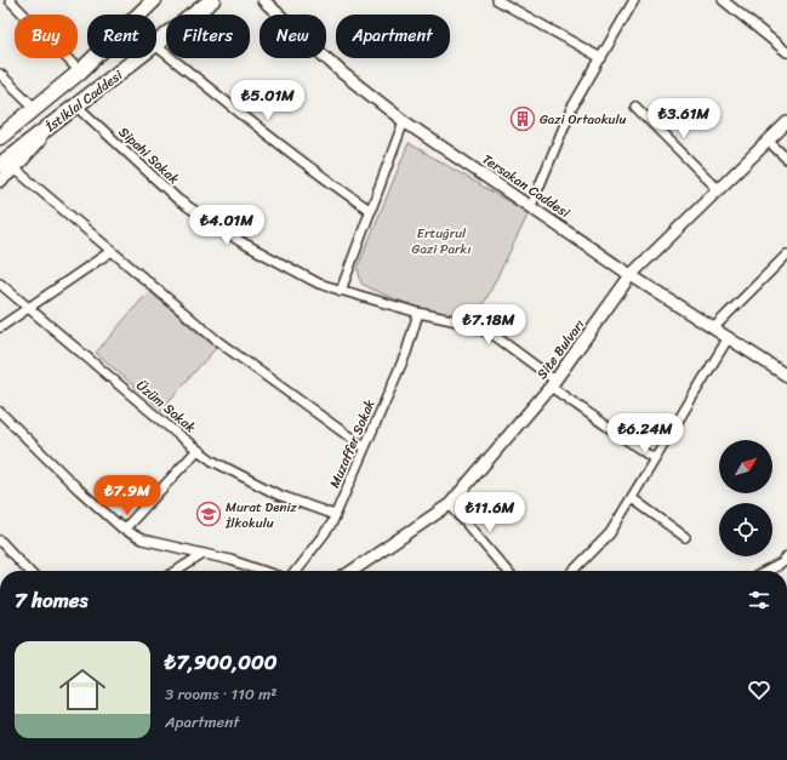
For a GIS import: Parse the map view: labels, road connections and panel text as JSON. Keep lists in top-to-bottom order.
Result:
{
  "streets": {
    "highway": ["İstiklal Caddesi"],
    "street": [
      "Sipahi Sokak",
      "Tersakan Caddesi",
      "Site Bulvarı",
      "Üzüm Sokak",
      "Muzaffer Sokak"
    ]
  },
  "crossings": [
    ["İstiklal Caddesi", "Sipahi Sokak"],
    ["Sipahi Sokak", "Site Bulvarı"],
    ["Sipahi Sokak", "Muzaffer Sokak"],
    ["Tersakan Caddesi", "Site Bulvarı"],
    ["Üzüm Sokak", "Muzaffer Sokak"]
  ],
  "parks": ["Ertuğrul Gazi Parkı"],
  "places": {
    "building": ["Gazi Ortaokulu"],
    "school or university": ["Murat Deniz İlkokulu"]
  },
  "north": "top right",
  "page": {
    "chip": [
      "Buy",
      "Rent",
      "Filters",
      "New",
      "Apartment"
    ],
    "price": [
      "₺5.01M",
      "₺3.61M",
      "₺4.01M",
      "₺7.18M",
      "₺6.24M",
      "₺7.9M",
      "₺11.6M"
    ],
    "heading": "7 homes",
    "list": [
      {
        "name": "₺7,900,000",
        "note": "3 rooms · 110 m² · Apartment"
      }
    ]
  }
}
